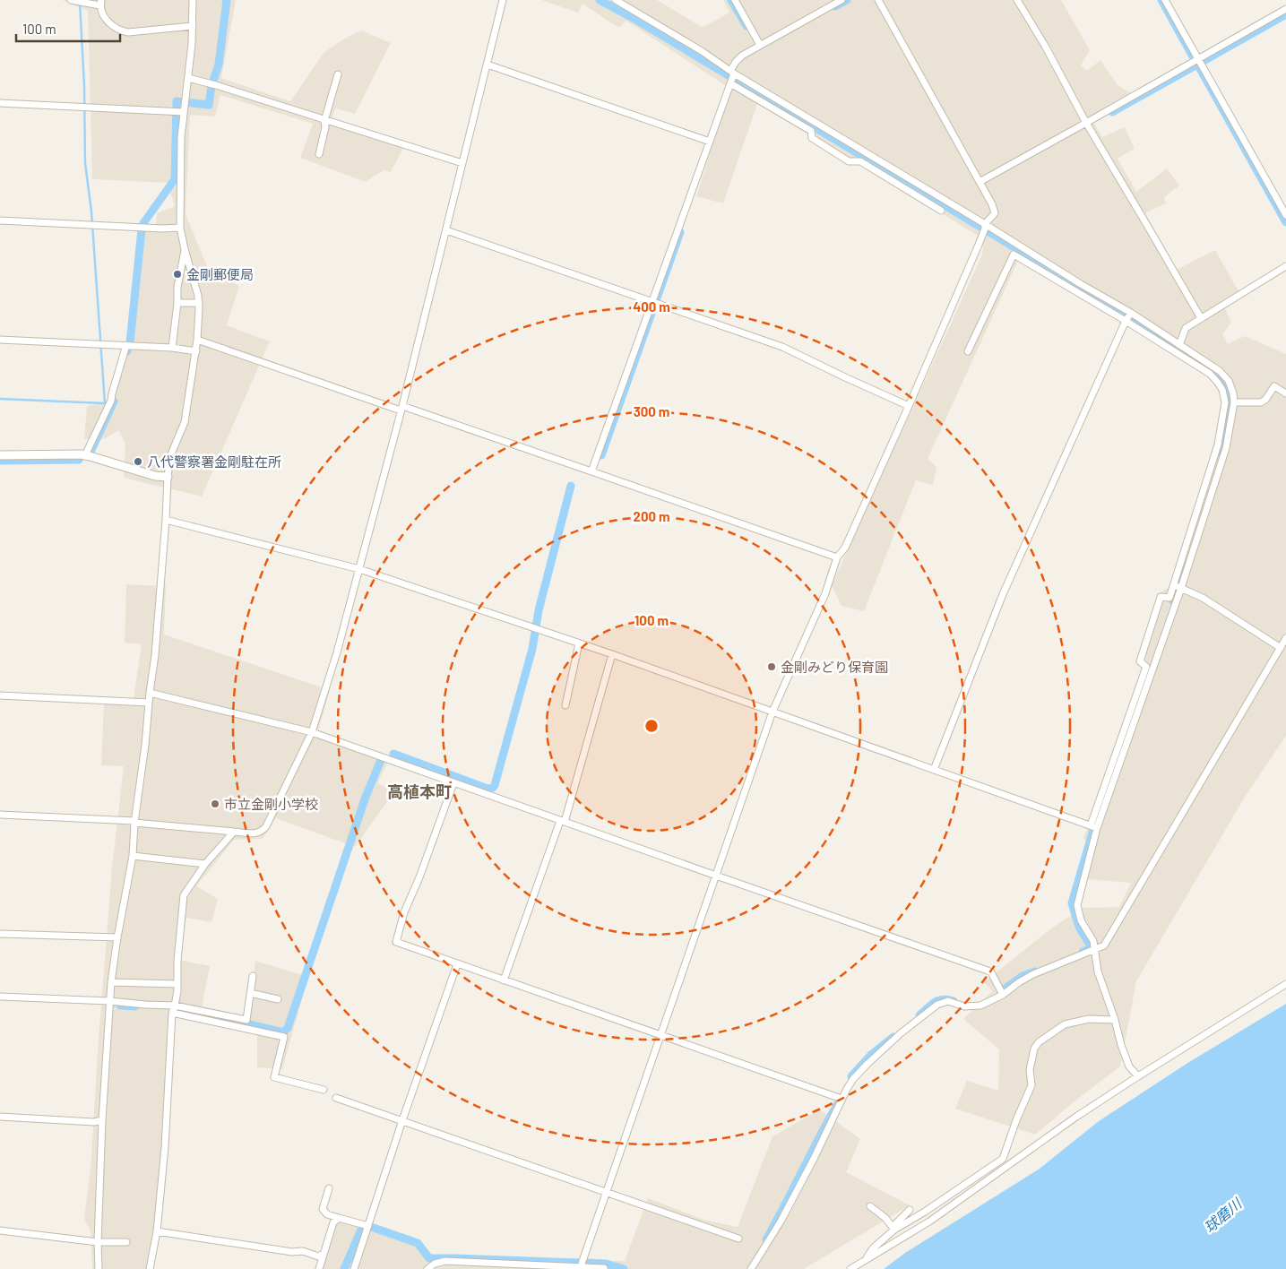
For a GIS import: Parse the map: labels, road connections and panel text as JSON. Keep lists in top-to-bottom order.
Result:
{
  "districts": ["高植本町"],
  "water": ["球磨川"],
  "places": [
    "金剛郵便局",
    "八代警察署金剛駐在所",
    "金剛みどり保育園",
    "市立金剛小学校"
  ],
  "scale_bar": "100 m",
  "rings": [
    "400 m",
    "300 m",
    "200 m",
    "100 m"
  ]
}
